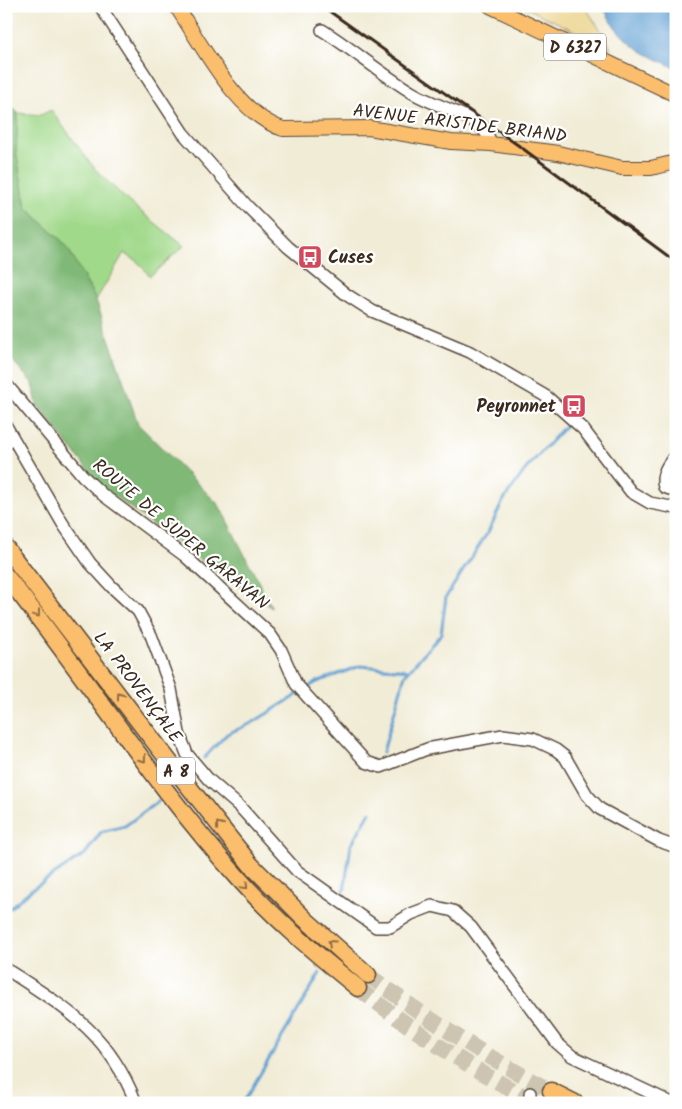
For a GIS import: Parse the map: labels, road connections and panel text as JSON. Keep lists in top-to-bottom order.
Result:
{
  "streets": {
    "highway": ["LA PROVENÇALE", "A 8"],
    "main road": ["D 6327", "AVENUE ARISTIDE BRIAND"],
    "street": ["ROUTE DE SUPER GARAVAN"]
  },
  "places": {
    "bus stop": ["Cuses", "Peyronnet"]
  }
}
